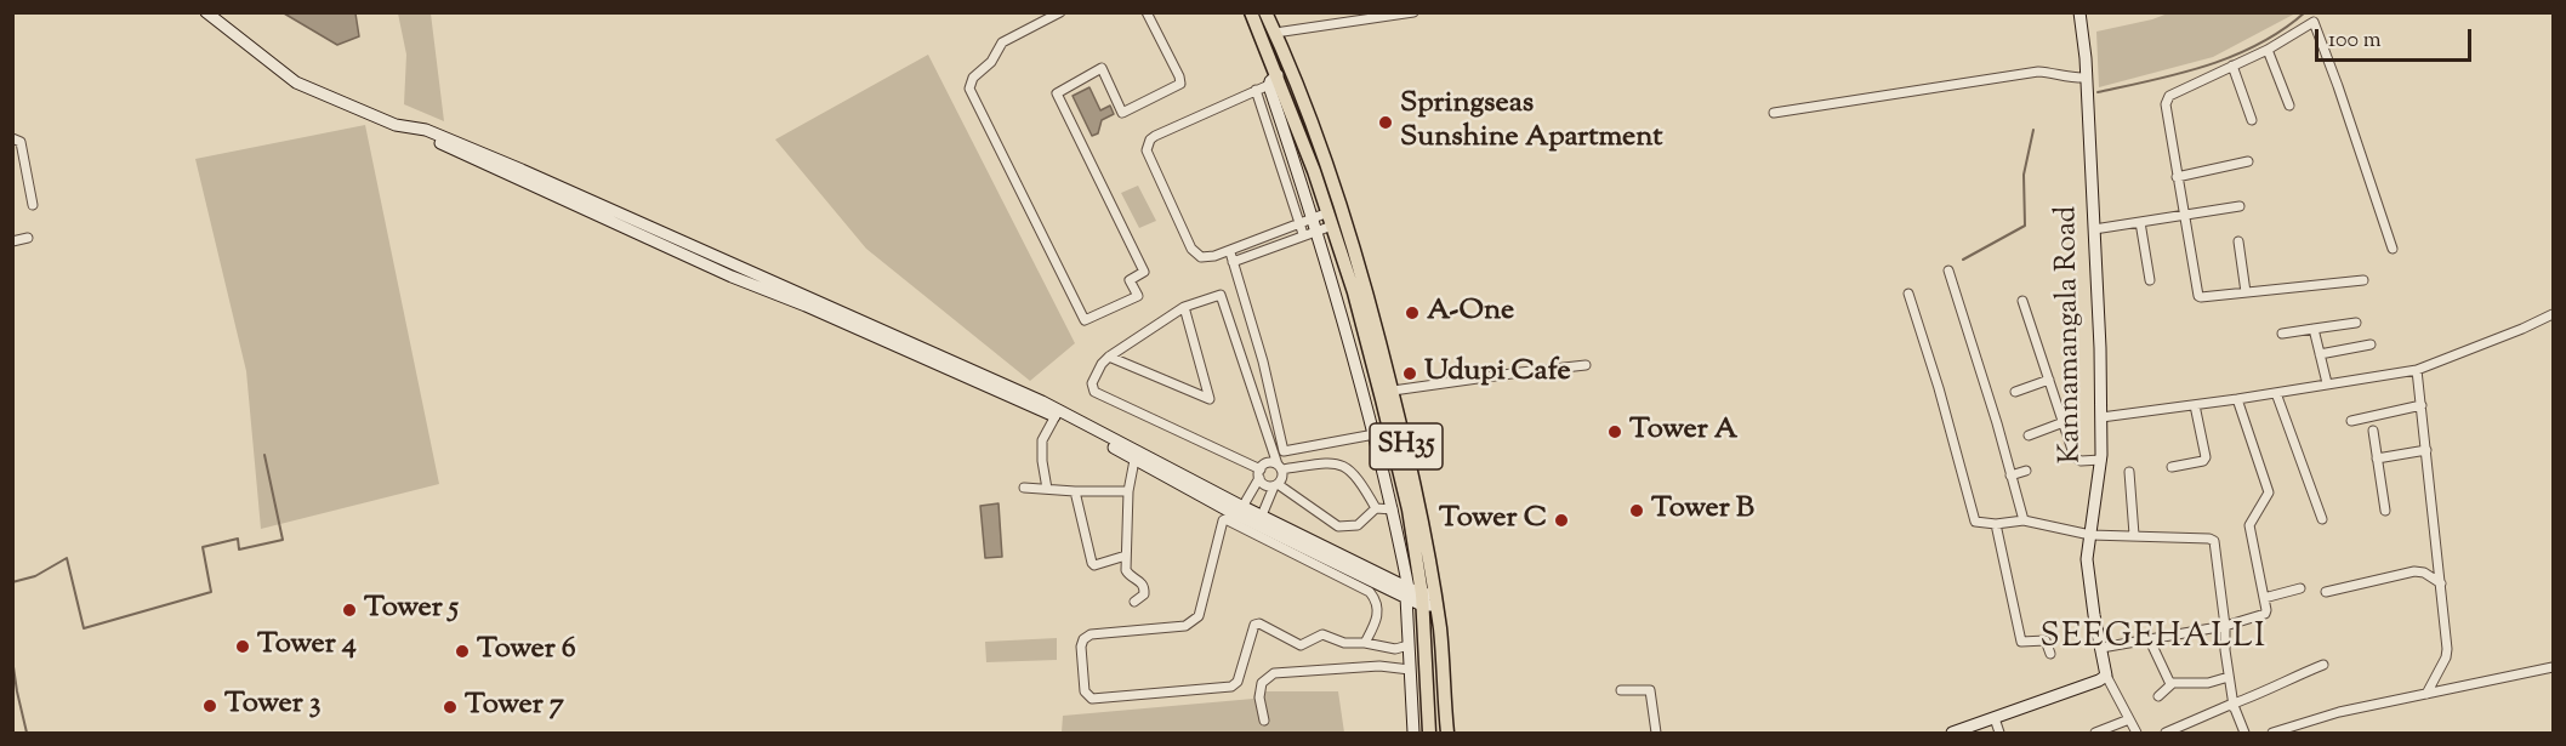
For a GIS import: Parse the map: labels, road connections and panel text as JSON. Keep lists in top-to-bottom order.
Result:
{
  "streets": {
    "main road": ["SH35"],
    "street": ["Kannamangala Road"]
  },
  "districts": ["SEEGEHALLI"],
  "places": [
    "Springseas Sunshine Apartment",
    "A-One",
    "Udupi Cafe",
    "Tower A",
    "Tower B",
    "Tower C",
    "Tower 5",
    "Tower 4",
    "Tower 6",
    "Tower 3",
    "Tower 7"
  ],
  "scale_bar": "100 m"
}
